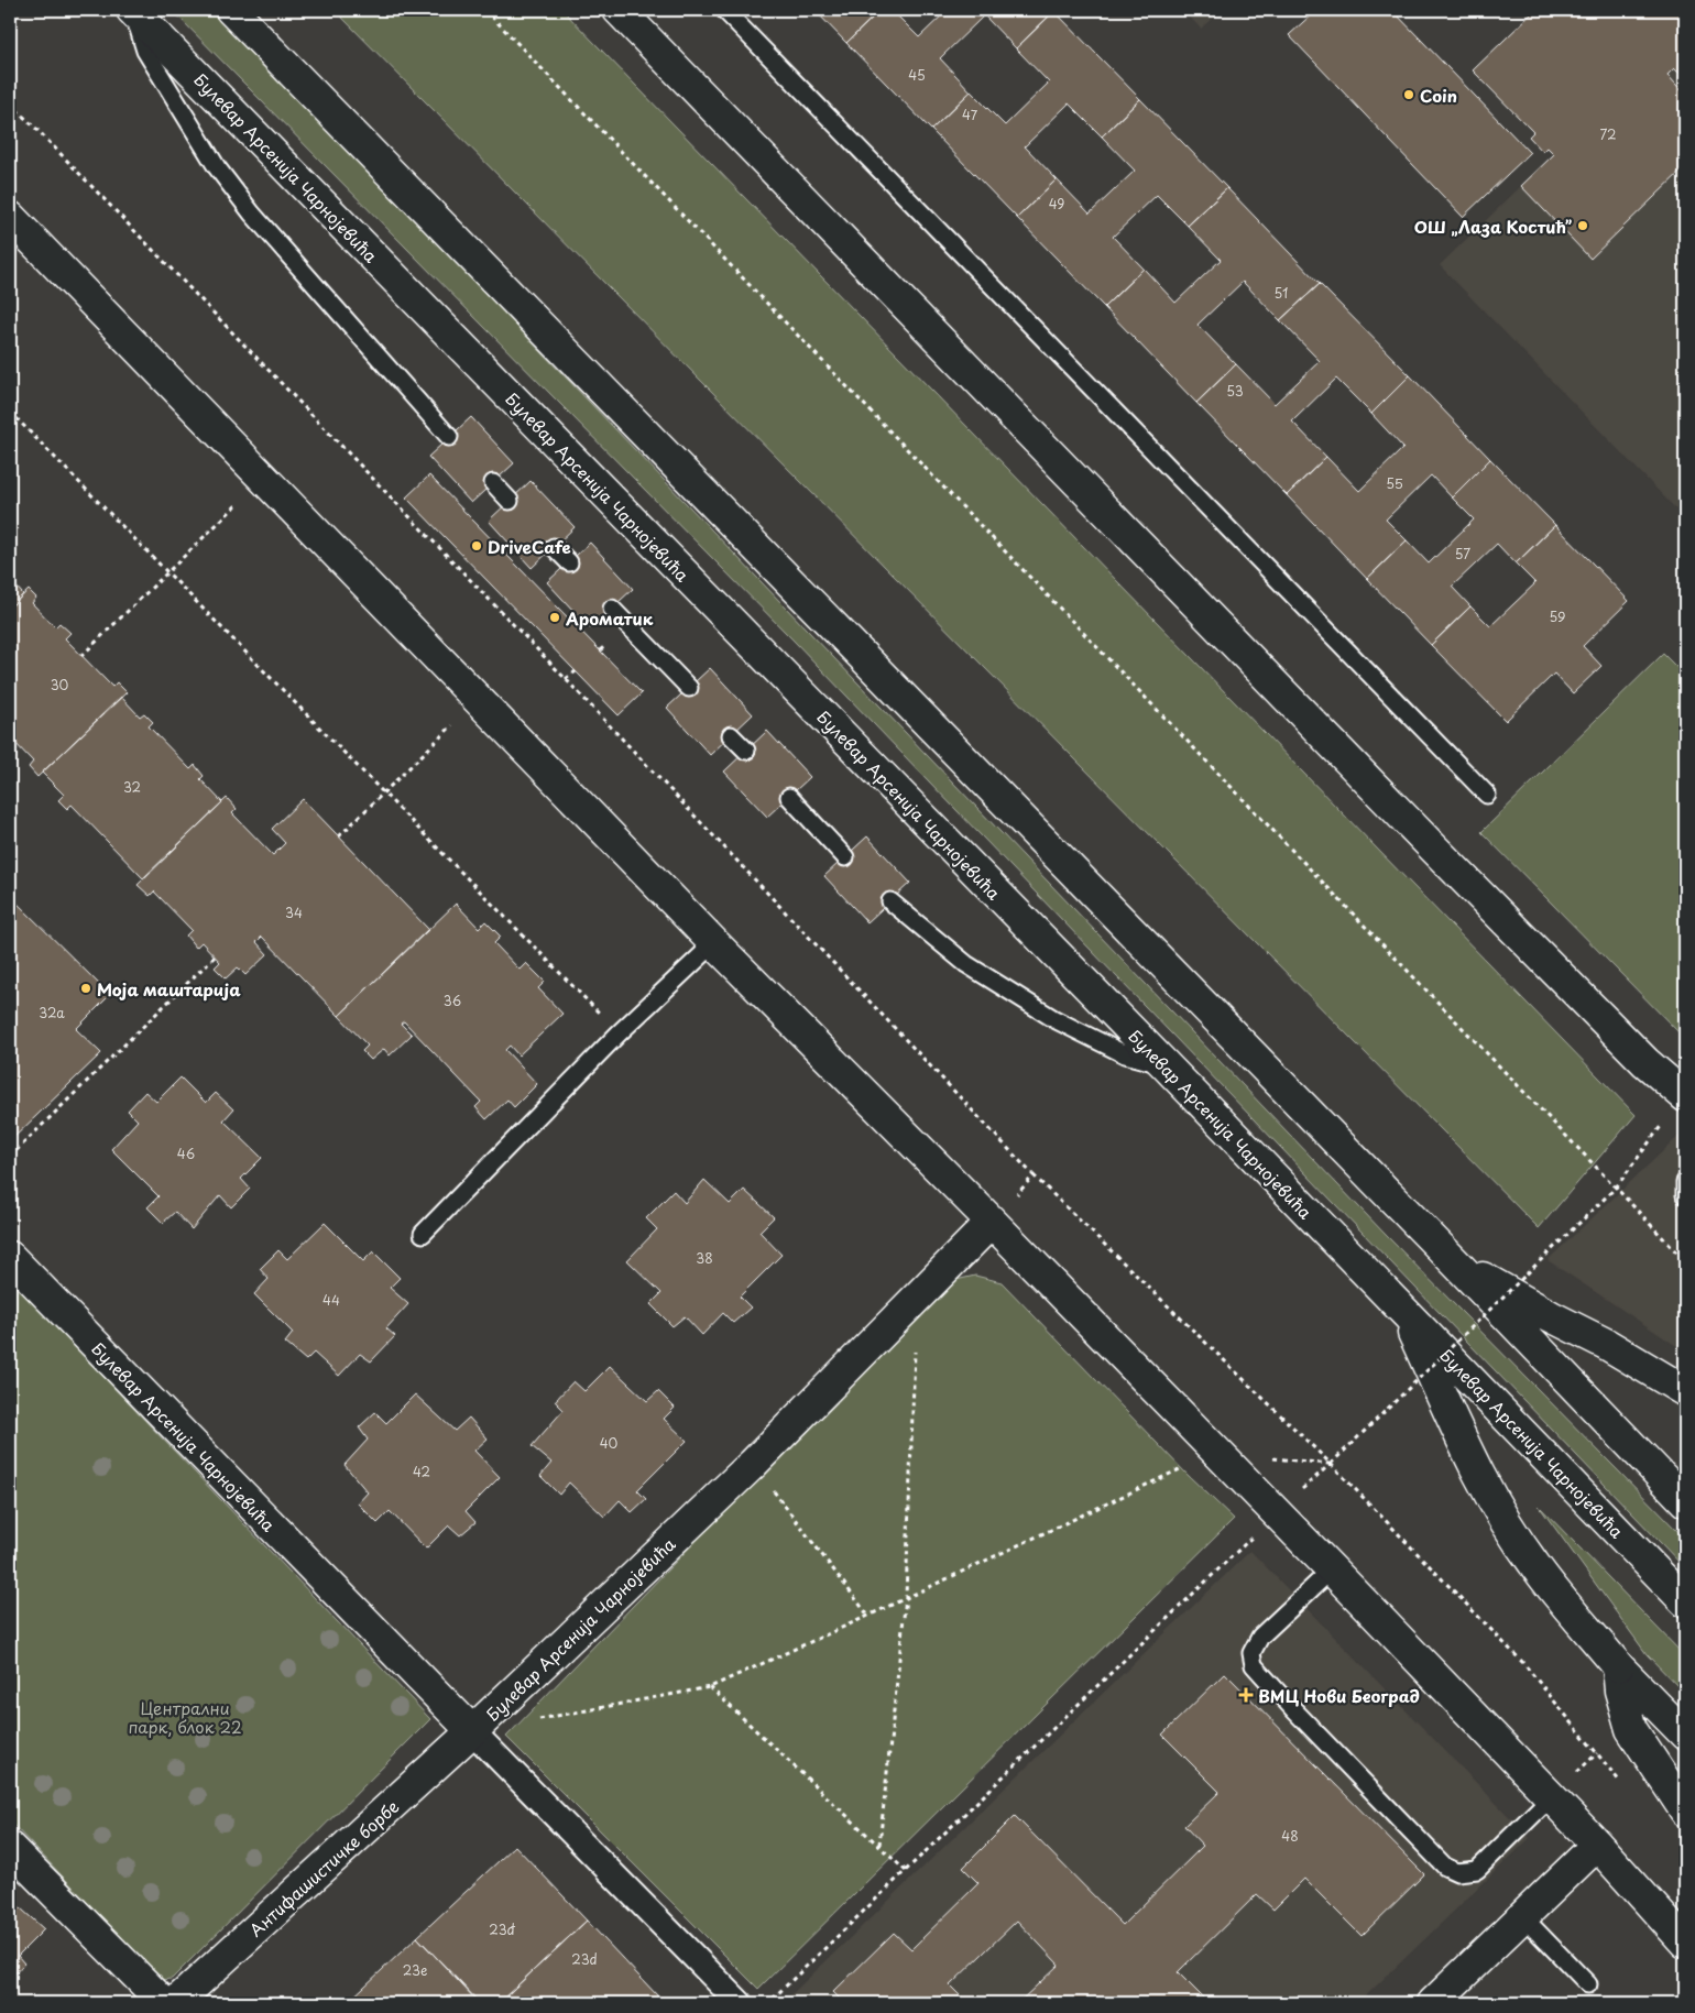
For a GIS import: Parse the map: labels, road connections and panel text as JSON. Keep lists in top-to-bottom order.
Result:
{
  "streets": {
    "main road": ["Булевар Арсенија Чарнојевића", "Антифашистичке борбе"]
  },
  "crossings": [
    ["Булевар Арсенија Чарнојевића", "Антифашистичке борбе"]
  ],
  "parks": ["Централни парк, блок 22"],
  "places": {
    "other": [
      "Coin",
      "ОШ „Лаза Костић”",
      "DriveCafe",
      "Ароматик",
      "Моја маштарија"
    ],
    "health": ["ВМЦ Нови Београд"]
  },
  "house_numbers": [
    "45",
    "47",
    "72",
    "49",
    "51",
    "53",
    "55",
    "57",
    "59",
    "30",
    "32",
    "34",
    "36",
    "32a",
    "46",
    "38",
    "44",
    "40",
    "42",
    "48",
    "23đ",
    "23d",
    "23e"
  ]
}
